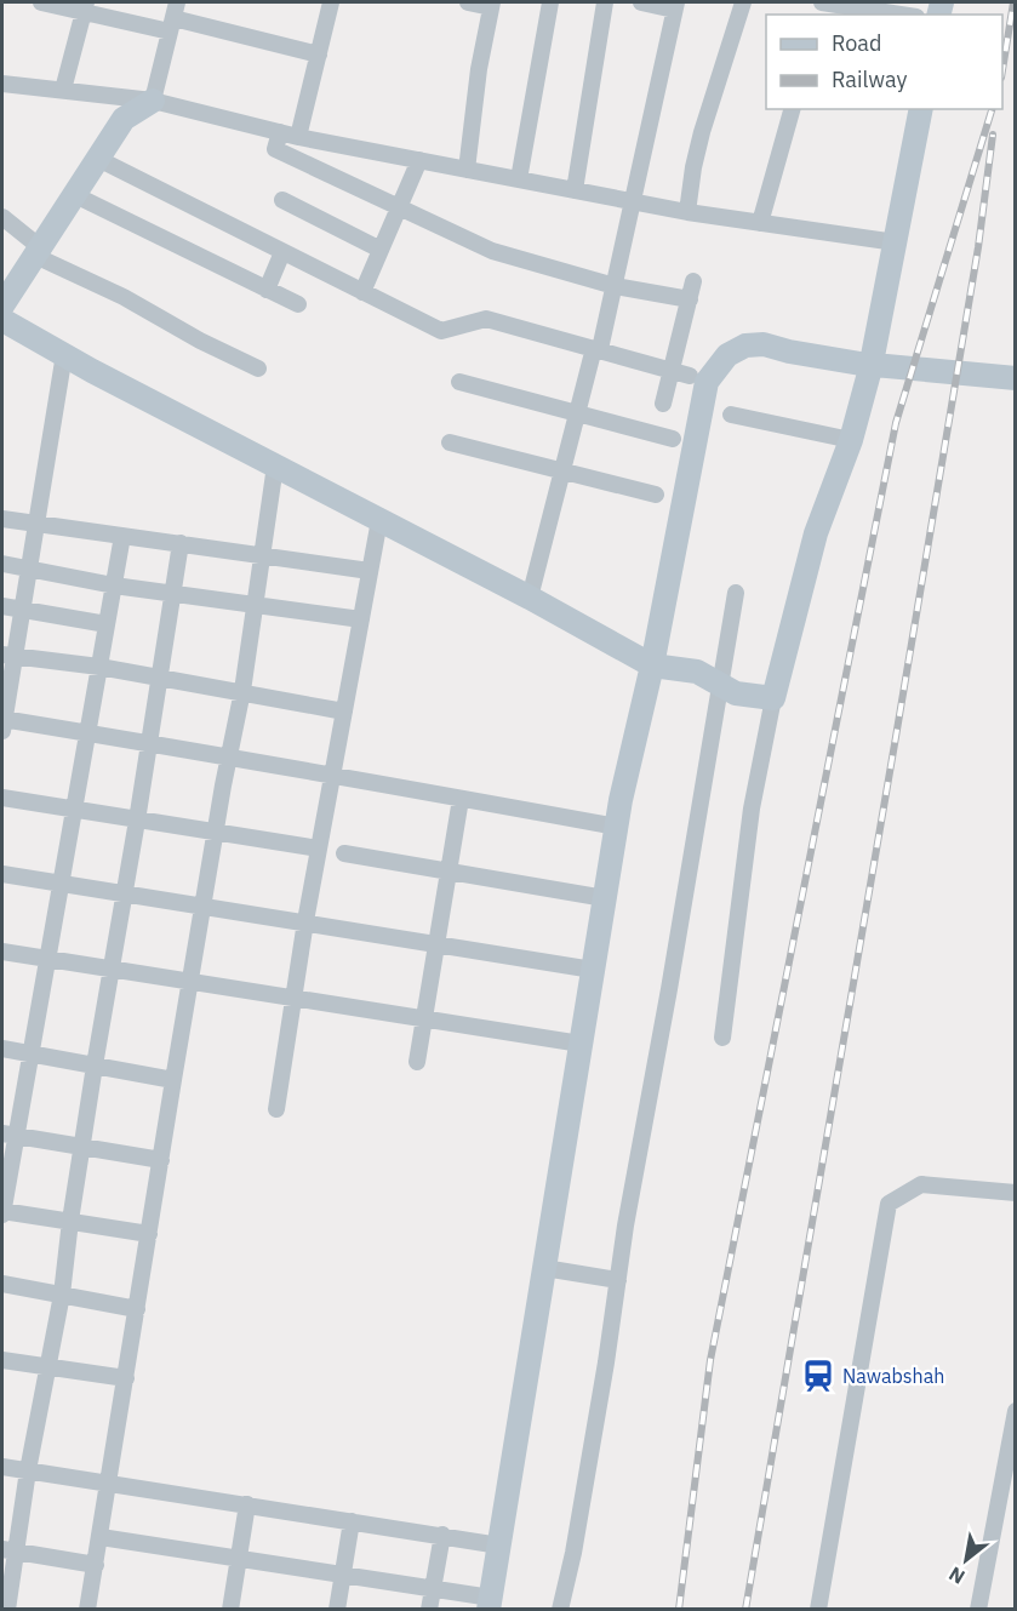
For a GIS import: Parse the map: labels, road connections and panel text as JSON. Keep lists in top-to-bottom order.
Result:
{
  "places": {
    "station": ["Nawabshah"]
  },
  "legend": ["Road", "Railway"],
  "north": "bottom left"
}
